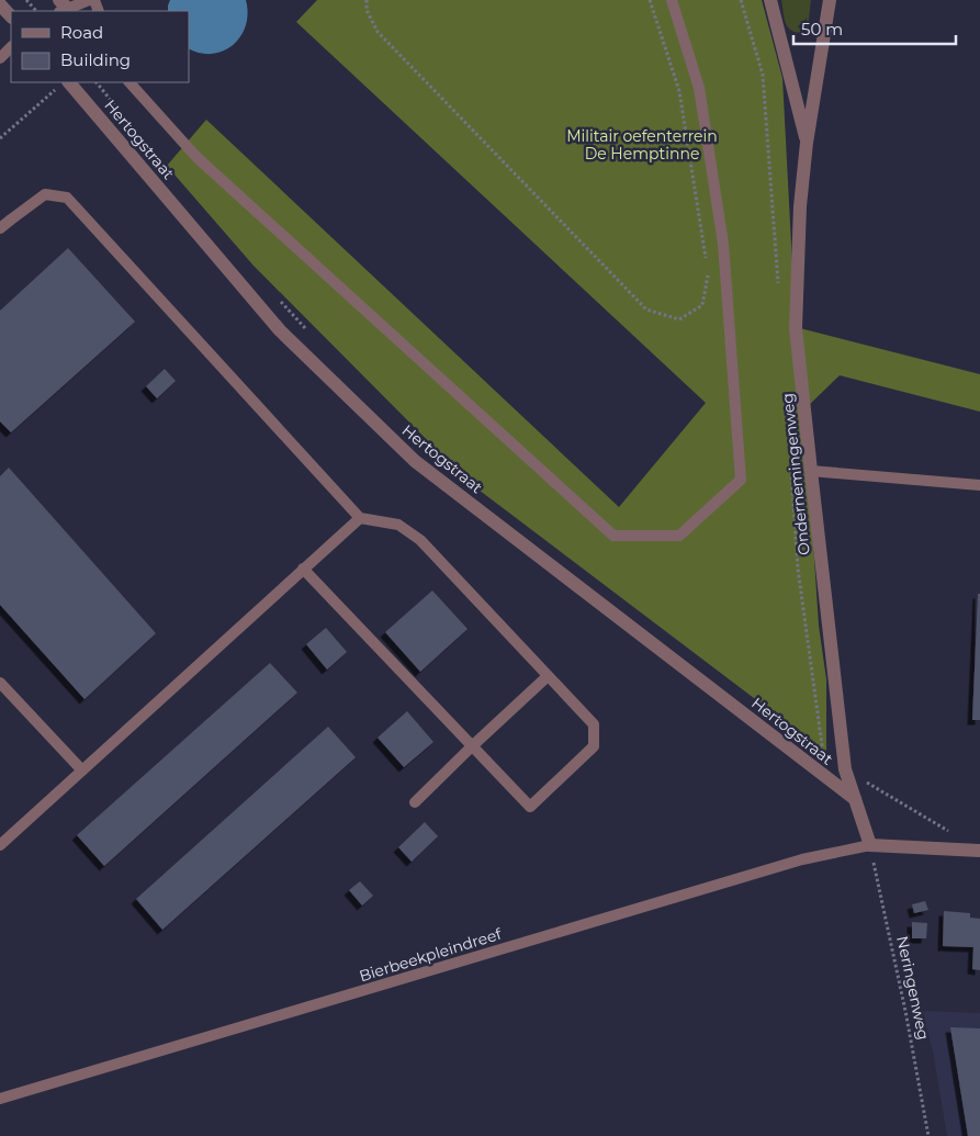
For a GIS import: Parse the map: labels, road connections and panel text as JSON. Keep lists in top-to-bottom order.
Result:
{
  "streets": {
    "street": ["Hertogstraat", "Ondernemingenweg"],
    "lane": ["Bierbeekpleindreef"],
    "path": ["Neringenweg"]
  },
  "crossings": [
    ["Hertogstraat", "Ondernemingenweg"],
    ["Ondernemingenweg", "Bierbeekpleindreef"],
    ["Ondernemingenweg", "Neringenweg"],
    ["Bierbeekpleindreef", "Neringenweg"]
  ],
  "parks": ["Militair oefenterrein De Hemptinne"],
  "legend": ["Road", "Building"],
  "scale_bar": "50 m"
}
